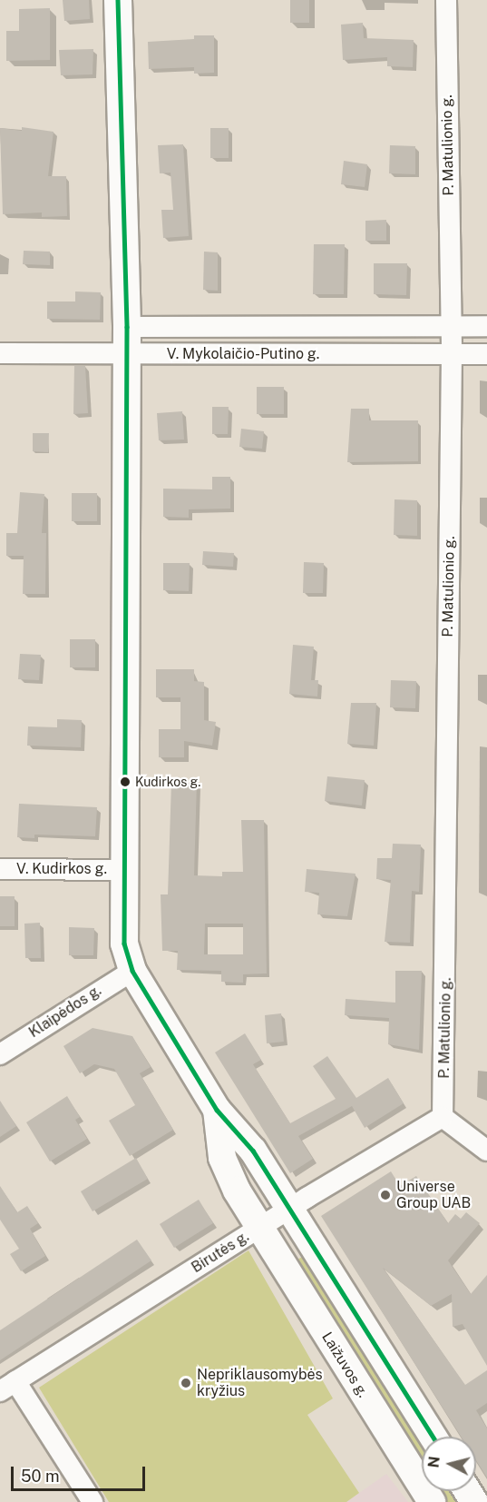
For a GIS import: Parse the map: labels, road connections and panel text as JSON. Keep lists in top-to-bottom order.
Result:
{
  "streets": {
    "main road": ["Laižuvos g."],
    "street": [
      "P. Matulionio g.",
      "V. Mykolaičio-Putino g.",
      "V. Kudirkos g.",
      "Klaipėdos g.",
      "Birutės g."
    ]
  },
  "crossings": [
    ["P. Matulionio g.", "V. Mykolaičio-Putino g."],
    ["P. Matulionio g.", "Birutės g."],
    ["Birutės g.", "Laižuvos g."]
  ],
  "places": ["Kudirkos g.", "Universe Group UAB", "Nepriklausomybės kryžius"],
  "scale_bar": "50 m",
  "north": "left"
}
